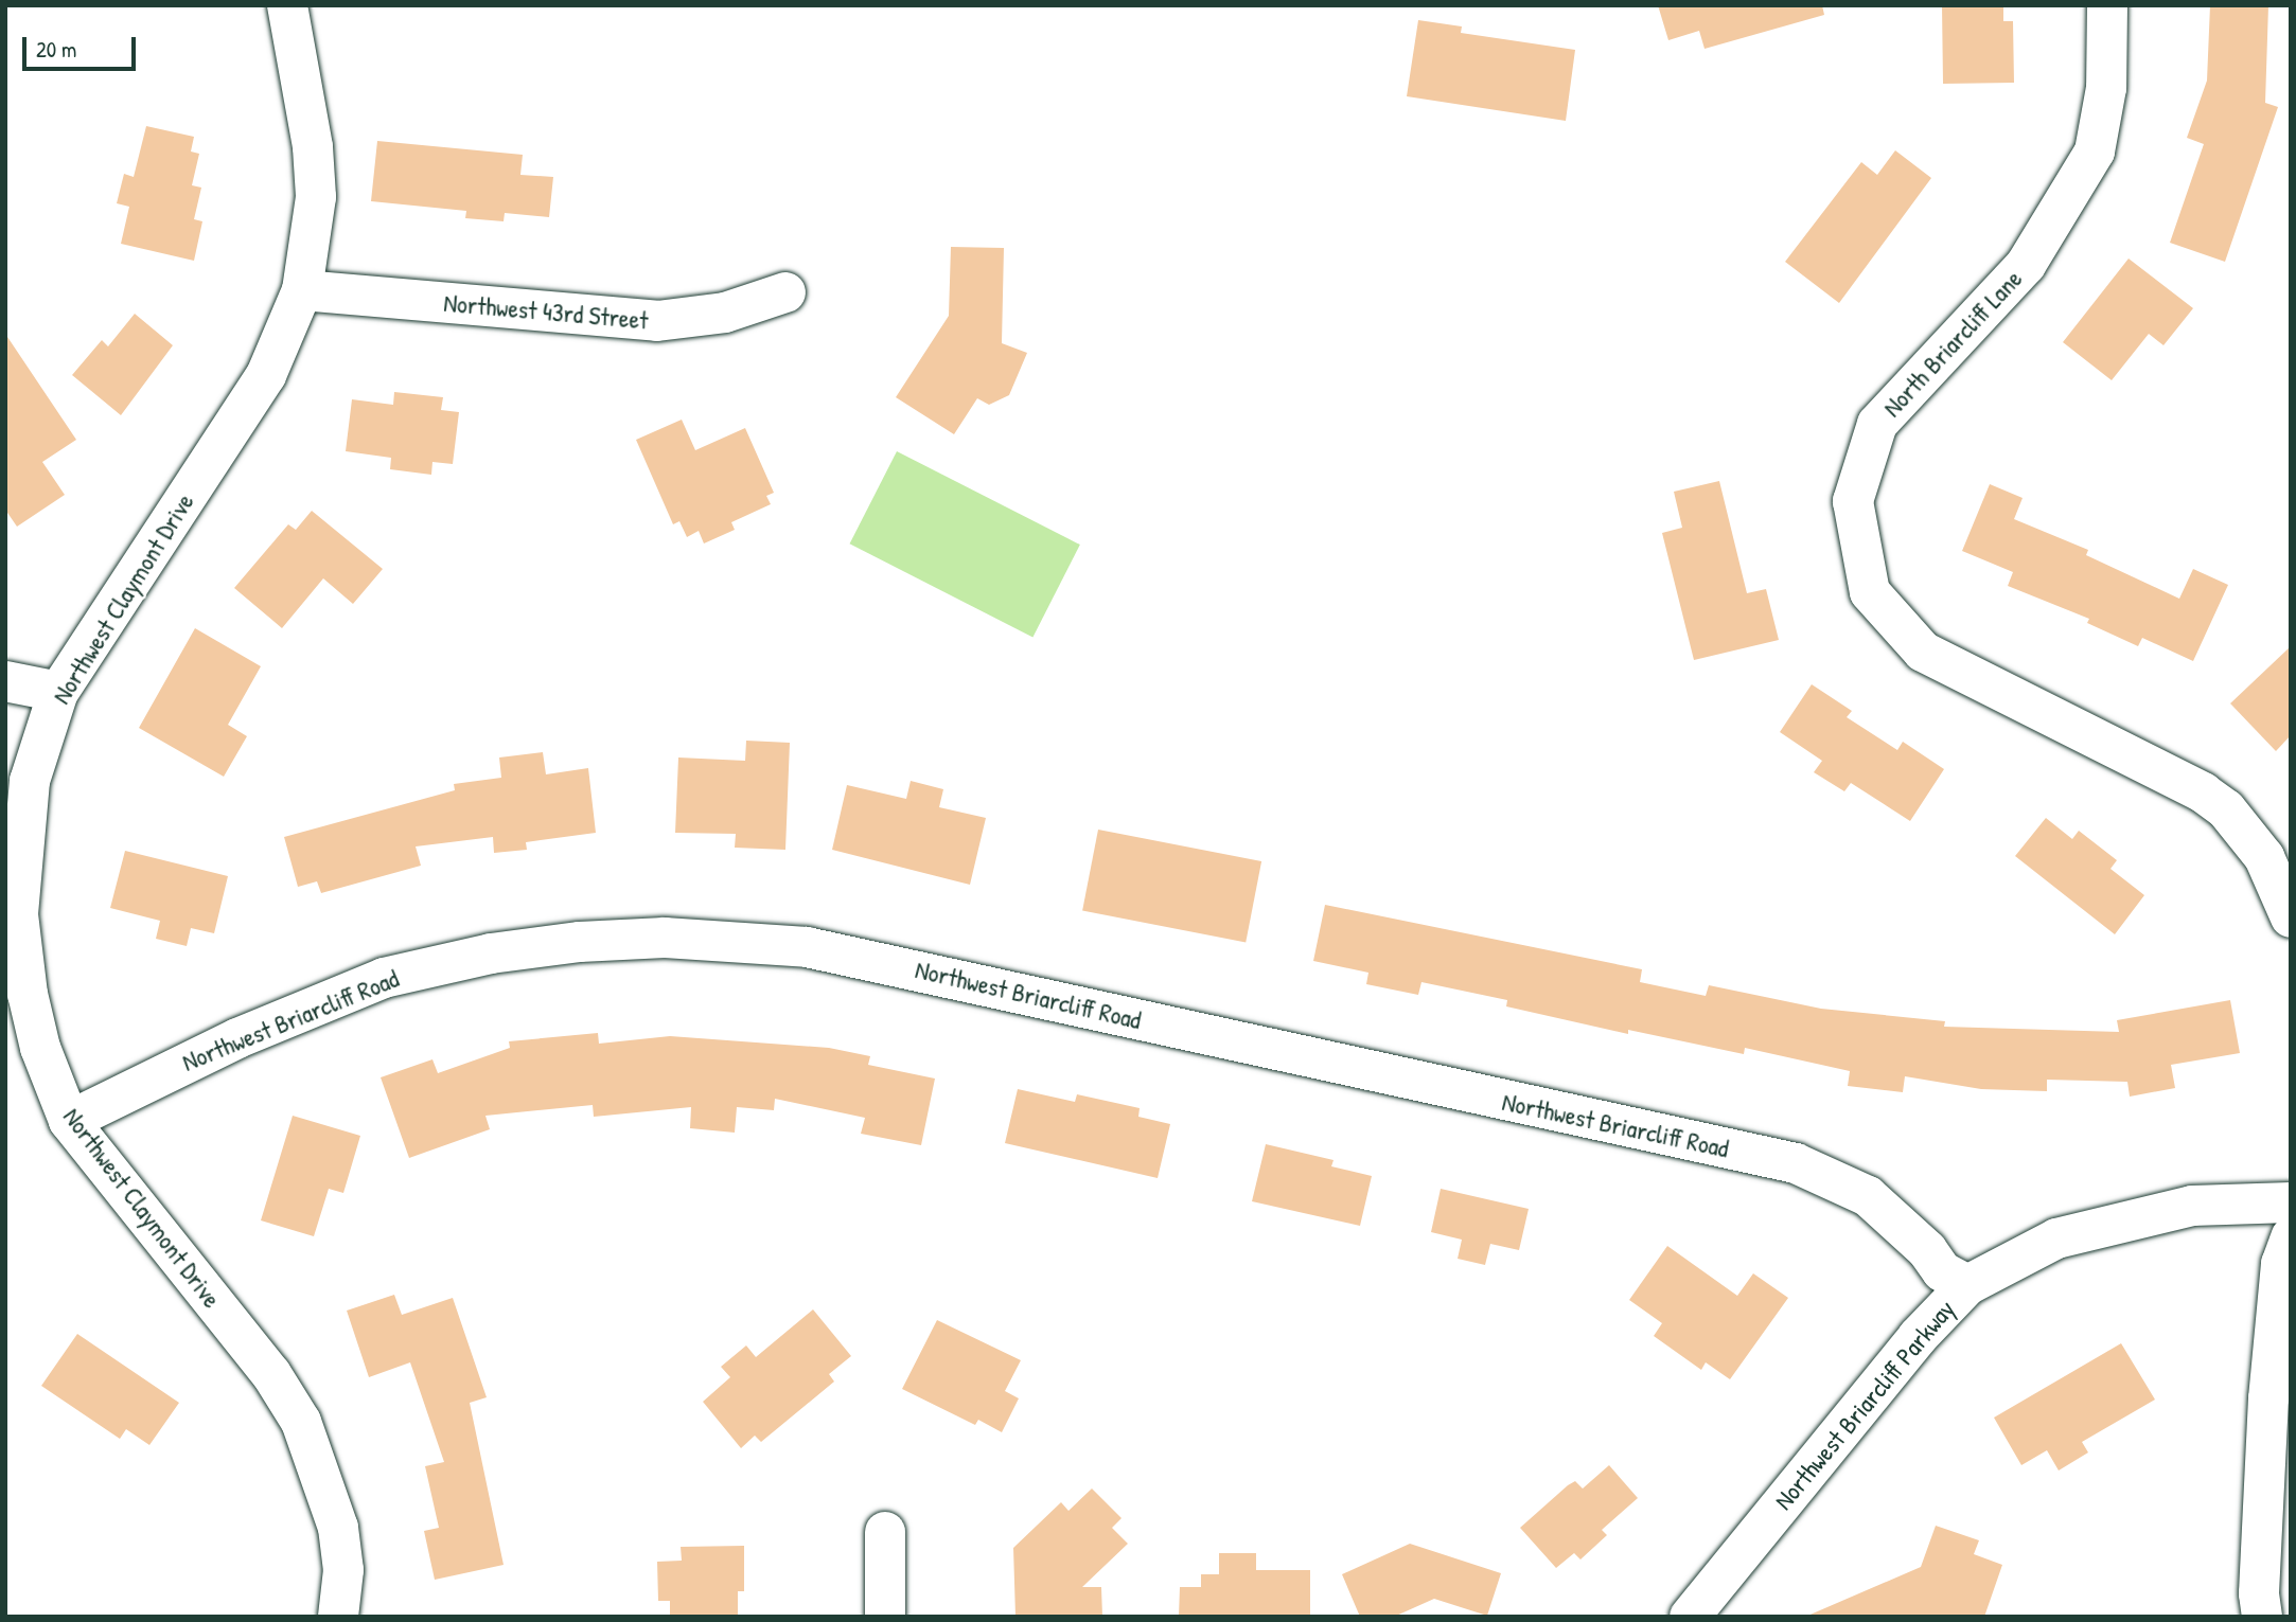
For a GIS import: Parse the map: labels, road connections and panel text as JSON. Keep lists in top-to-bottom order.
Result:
{
  "streets": {
    "street": [
      "Northwest 43rd Street",
      "North Briarcliff Lane",
      "Northwest Claymont Drive",
      "Northwest Briarcliff Road",
      "Northwest Briarcliff Parkway"
    ]
  },
  "crossings": [
    ["Northwest 43rd Street", "Northwest Claymont Drive"],
    ["Northwest Claymont Drive", "Northwest Briarcliff Road"],
    ["Northwest Briarcliff Road", "Northwest Briarcliff Parkway"]
  ],
  "scale_bar": "20 m"
}
